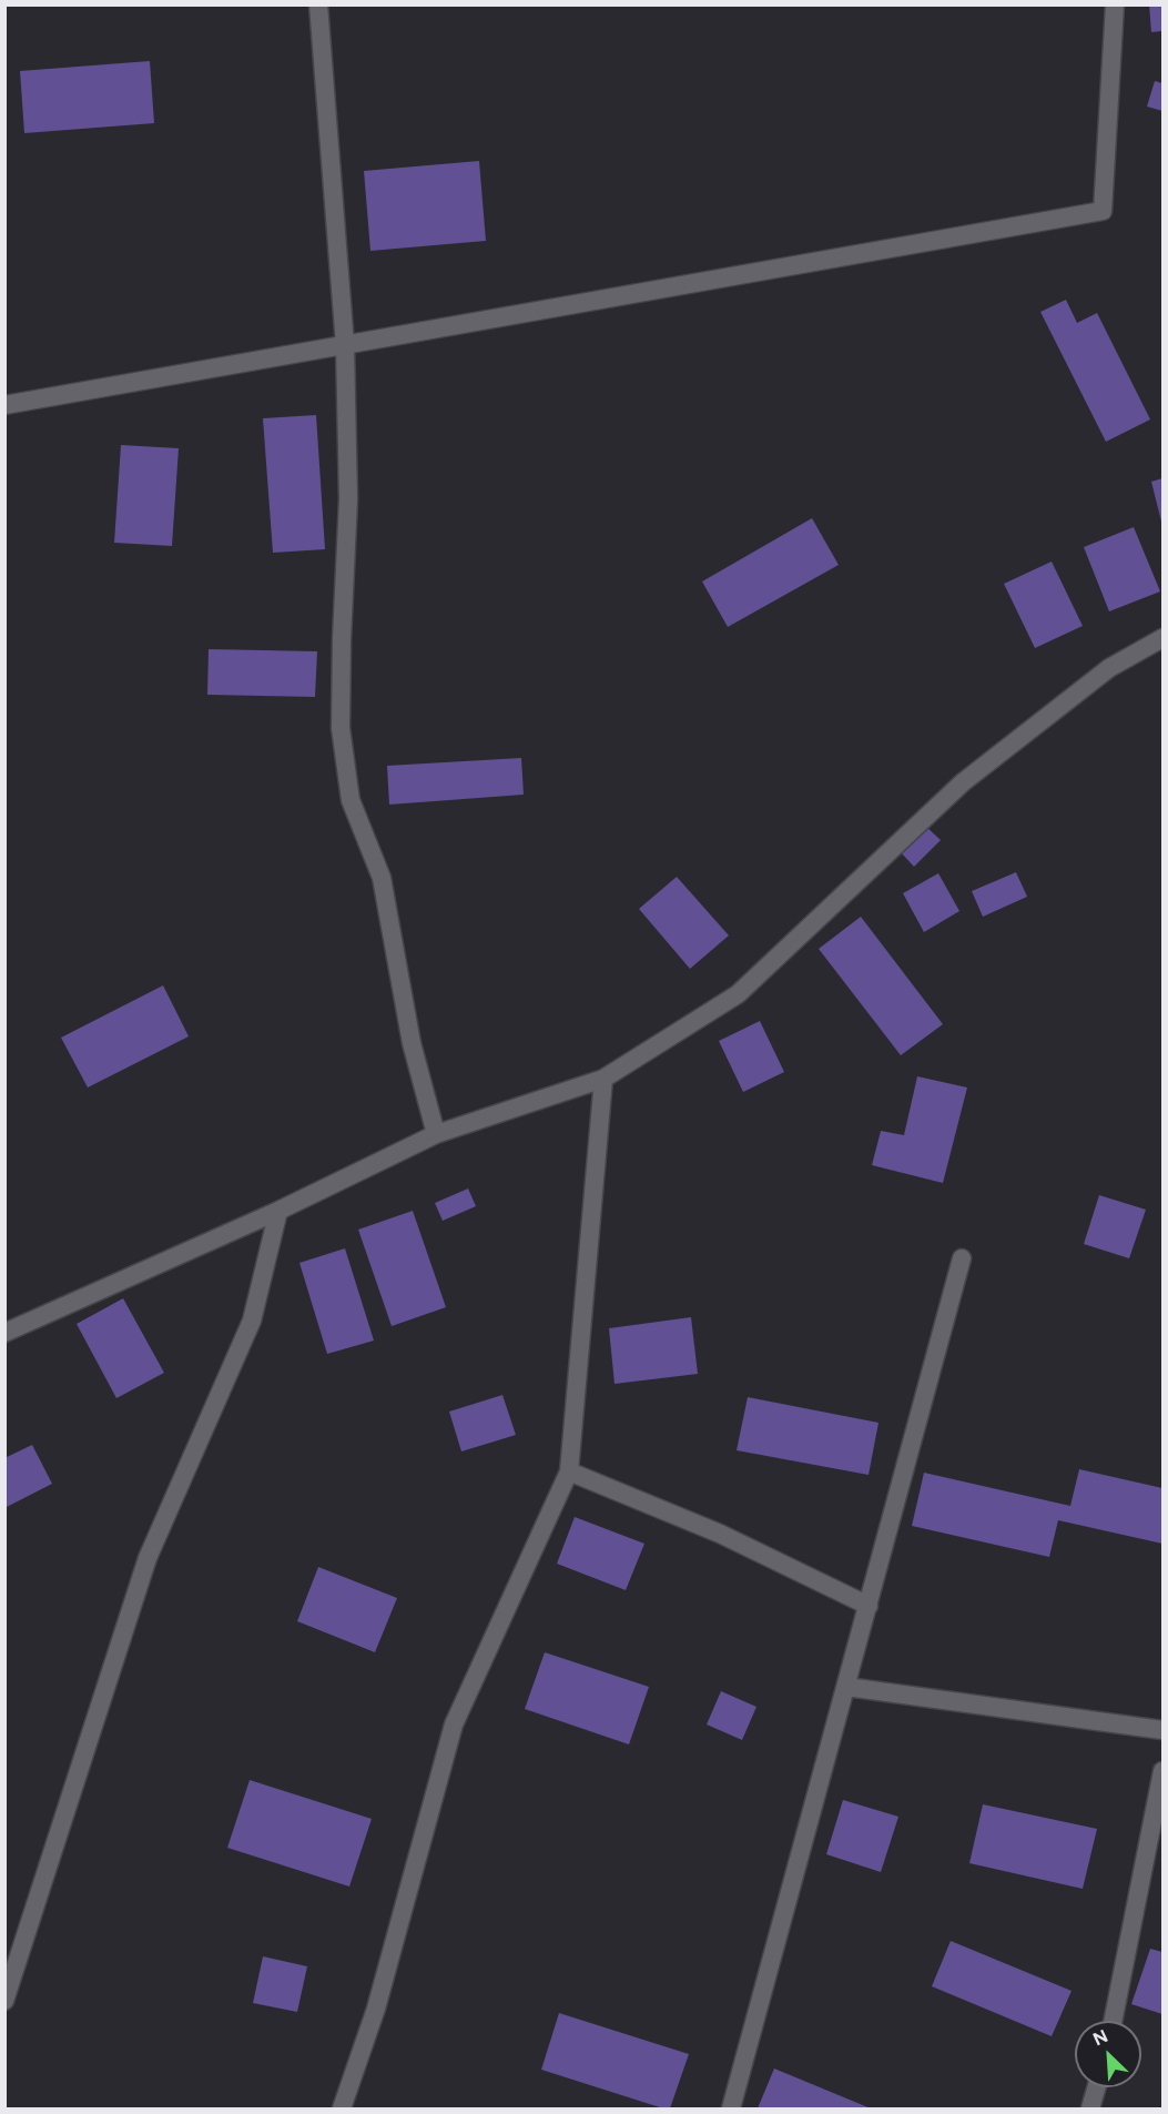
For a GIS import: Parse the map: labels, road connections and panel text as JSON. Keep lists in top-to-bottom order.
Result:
{
  "north": "top left"
}
